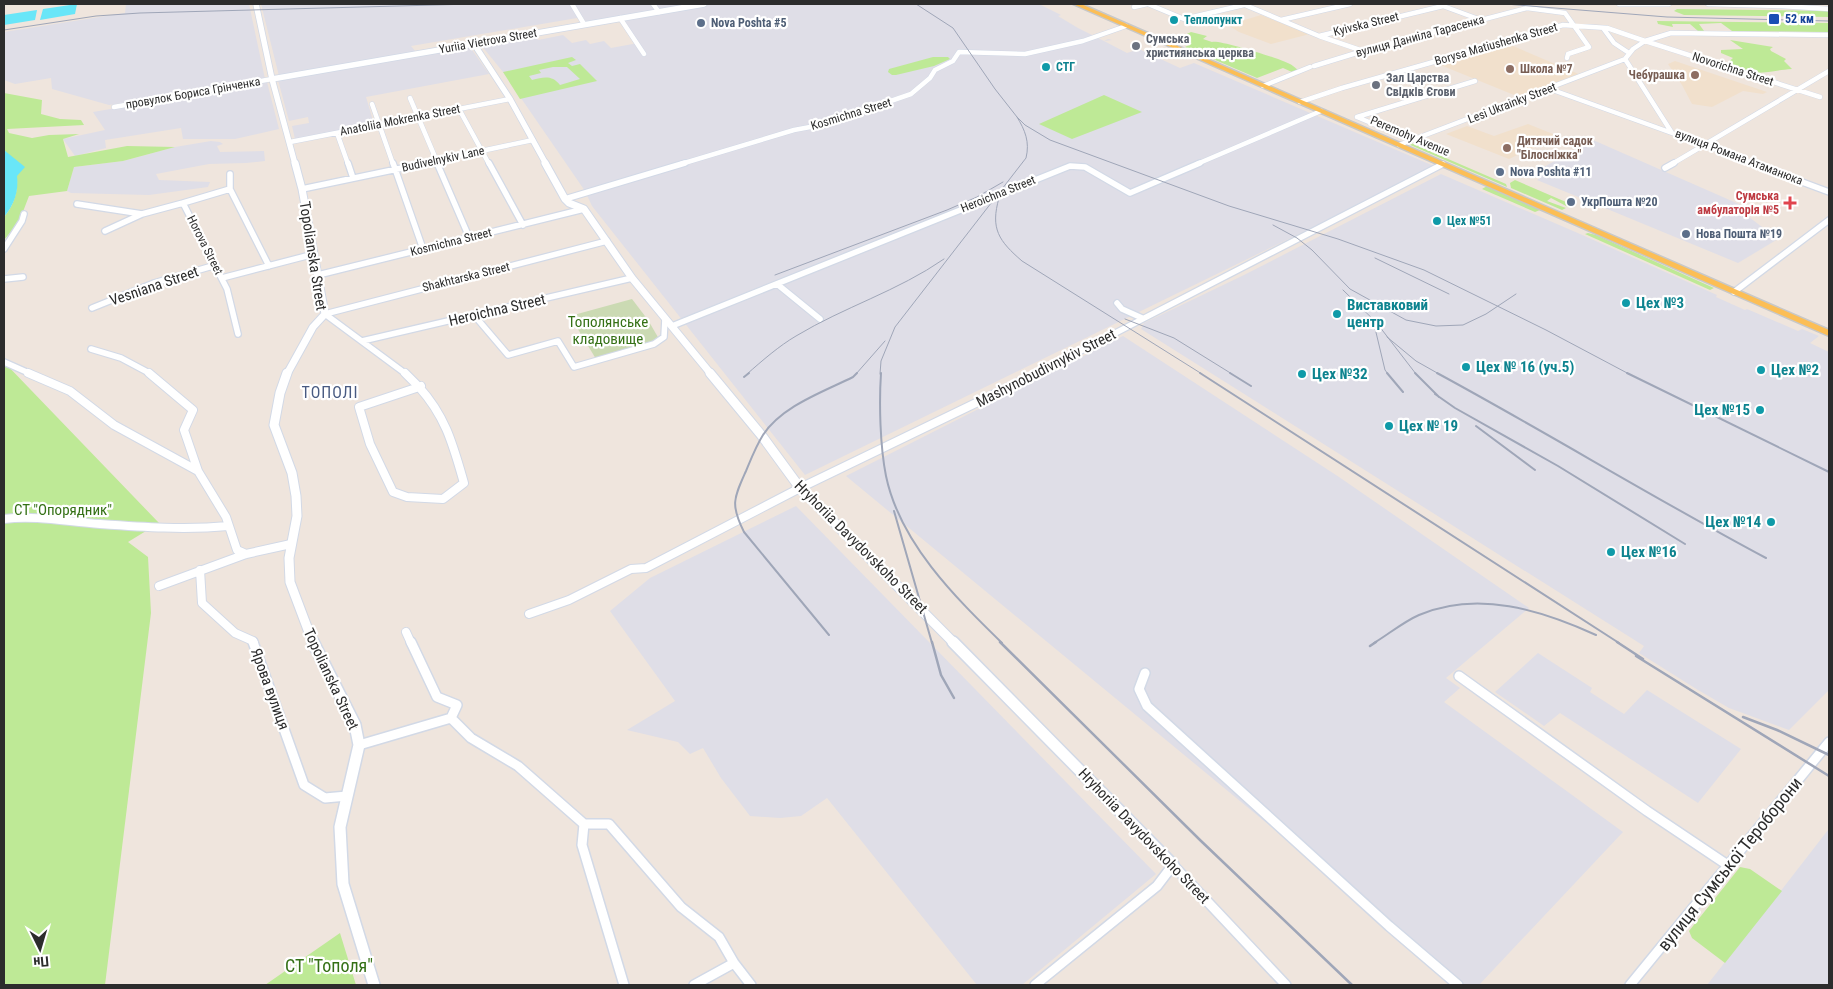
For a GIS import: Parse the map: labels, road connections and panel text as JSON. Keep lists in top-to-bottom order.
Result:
{
  "streets": {
    "main road": ["Peremohy Avenue"],
    "street": [
      "Kyivska Street",
      "вулиця Даниіла Тарасенка",
      "Yuriia Vietrova Street",
      "Borysa Matiushenka Street",
      "Novorichna Street",
      "провулок Бориса Грінченка",
      "Lesi Ukrainky Street",
      "Kosmichna Street",
      "Anatoliia Mokrenka Street",
      "вулиця Романа Атаманюка",
      "Budivelnykiv Lane",
      "Heroichna Street",
      "Horova Street",
      "Topolianska Street",
      "Shakhtarska Street",
      "Vesniana Street",
      "Mashynobudivnykiv Street",
      "Hryhoriia Davydovskoho Street",
      "Ярова вулиця",
      "вулиця Сумської Тероборони"
    ]
  },
  "crossings": [
    ["Kyivska Street", "вулиця Даниіла Тарасенка"],
    ["вулиця Даниіла Тарасенка", "Borysa Matiushenka Street"],
    ["вулиця Даниіла Тарасенка", "Peremohy Avenue"],
    ["Yuriia Vietrova Street", "провулок Бориса Грінченка"],
    ["Yuriia Vietrova Street", "Topolianska Street"],
    ["Yuriia Vietrova Street", "Hryhoriia Davydovskoho Street"],
    ["Borysa Matiushenka Street", "Peremohy Avenue"],
    ["провулок Бориса Грінченка", "Topolianska Street"],
    ["Lesi Ukrainky Street", "Peremohy Avenue"],
    ["Lesi Ukrainky Street", "вулиця Романа Атаманюка"],
    ["Kosmichna Street", "Peremohy Avenue"],
    ["Kosmichna Street", "Topolianska Street"],
    ["Kosmichna Street", "Hryhoriia Davydovskoho Street"],
    ["Anatoliia Mokrenka Street", "Topolianska Street"],
    ["Anatoliia Mokrenka Street", "Hryhoriia Davydovskoho Street"],
    ["Peremohy Avenue", "Heroichna Street"],
    ["Peremohy Avenue", "Mashynobudivnykiv Street"],
    ["Budivelnykiv Lane", "Topolianska Street"],
    ["Budivelnykiv Lane", "Hryhoriia Davydovskoho Street"],
    ["Heroichna Street", "Hryhoriia Davydovskoho Street"],
    ["Horova Street", "Vesniana Street"],
    ["Topolianska Street", "Shakhtarska Street"],
    ["Topolianska Street", "Ярова вулиця"],
    ["Shakhtarska Street", "Hryhoriia Davydovskoho Street"],
    ["Mashynobudivnykiv Street", "Hryhoriia Davydovskoho Street"]
  ],
  "districts": ["ТОПОЛІ"],
  "parks": ["Тополянське кладовище", "СТ \"Опорядник\"", "СТ \"Тополя\""],
  "places": {
    "transit": ["52 км"],
    "other": [
      "Теплопункт",
      "Nova Poshta #5",
      "Сумська християнська церква",
      "СТГ",
      "Школа №7",
      "Чебурашка",
      "Зал Царства Свідків Єгови",
      "Дитячий садок \"Білосніжка\"",
      "Nova Poshta #11",
      "УкрПошта №20",
      "Цех №51",
      "Нова Пошта №19",
      "Цех №3",
      "Виставковий центр",
      "Цех № 16 (уч.5)",
      "Цех №2",
      "Цех №32",
      "Цех №15",
      "Цех № 19",
      "Цех №14",
      "Цех №16"
    ],
    "health": ["Сумська амбулаторія №5"]
  },
  "north": "bottom"
}
